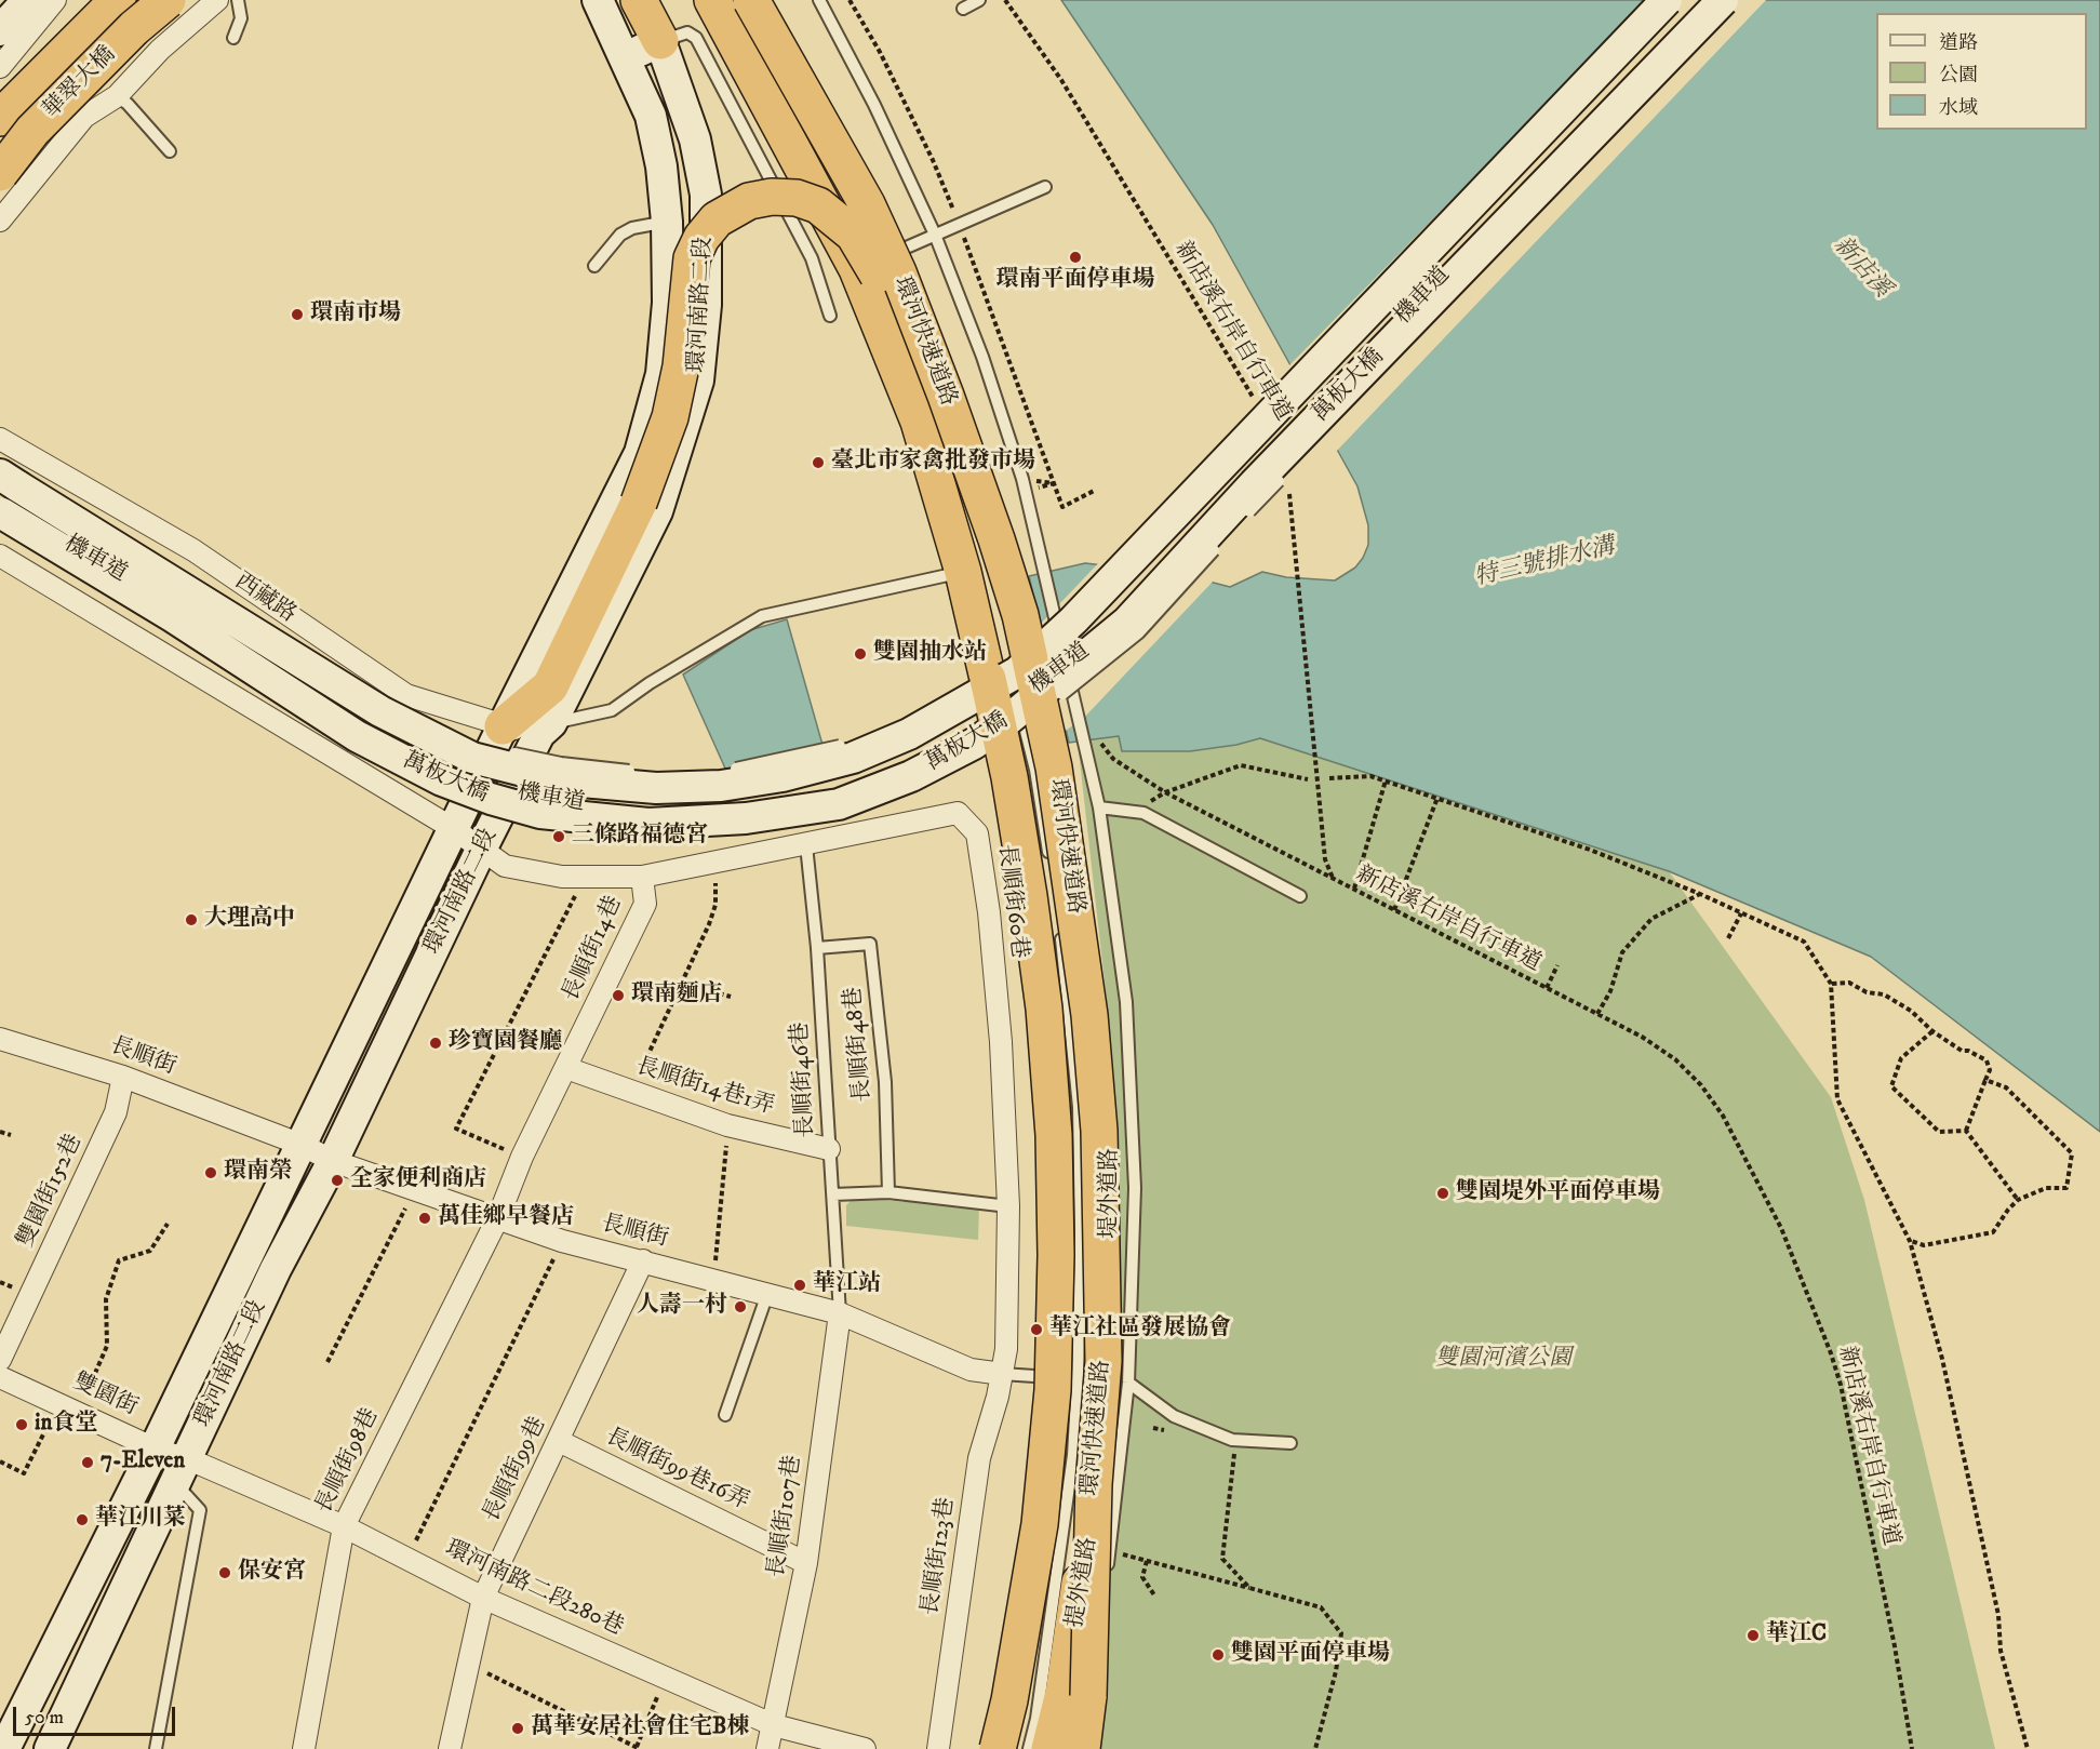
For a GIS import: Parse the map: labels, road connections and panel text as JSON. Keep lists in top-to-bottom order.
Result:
{
  "streets": {
    "highway": ["華翠大橋", "環河快速道路"],
    "street": [
      "環河南路二段",
      "萬板大橋",
      "西藏路",
      "長順街60巷",
      "長順街14巷",
      "長順街",
      "長順街14巷1弄",
      "雙園街152巷",
      "雙園街",
      "長順街98巷",
      "長順街99巷",
      "長順街99巷16弄",
      "長順街107巷",
      "長順街123巷",
      "環河南路二段280巷"
    ],
    "lane": [
      "機車道",
      "長順街48巷",
      "長順街46巷",
      "堤外道路",
      "提外道路"
    ],
    "path": ["新店溪右岸自行車道"]
  },
  "crossings": [
    ["機車道", "環河南路二段"],
    ["機車道", "萬板大橋"],
    ["機車道", "西藏路"],
    ["環河南路二段", "西藏路"],
    ["環河南路二段", "長順街60巷"],
    ["環河南路二段", "長順街"],
    ["環河南路二段", "雙園街"],
    ["環河南路二段", "環河南路二段280巷"],
    ["長順街60巷", "長順街14巷"],
    ["長順街60巷", "長順街"],
    ["長順街60巷", "長順街46巷"],
    ["長順街60巷", "長順街123巷"],
    ["長順街14巷", "長順街"],
    ["長順街14巷", "長順街14巷1弄"],
    ["長順街14巷", "長順街98巷"],
    ["長順街48巷", "長順街46巷"],
    ["長順街", "長順街46巷"],
    ["長順街", "雙園街152巷"],
    ["長順街", "長順街98巷"],
    ["長順街", "長順街99巷"],
    ["長順街", "長順街107巷"],
    ["長順街", "長順街123巷"],
    ["長順街46巷", "長順街14巷1弄"],
    ["長順街46巷", "長順街107巷"],
    ["堤外道路", "提外道路"],
    ["雙園街", "環河南路二段280巷"],
    ["長順街98巷", "環河南路二段280巷"],
    ["長順街99巷", "長順街99巷16弄"],
    ["長順街99巷", "環河南路二段280巷"],
    ["長順街99巷16弄", "長順街107巷"],
    ["長順街107巷", "環河南路二段280巷"]
  ],
  "water": ["新店溪", "特三號排水溝"],
  "parks": ["雙園河濱公園"],
  "places": [
    "環南平面停車場",
    "環南市場",
    "臺北市家禽批發市場",
    "雙園抽水站",
    "三條路福德宮",
    "大理高中",
    "環南麵店",
    "珍寶園餐廳",
    "環南榮",
    "全家便利商店",
    "雙園堤外平面停車場",
    "萬佳鄉早餐店",
    "華江站",
    "人壽一村",
    "華江社區發展協會",
    "in食堂",
    "7-Eleven",
    "華江川菜",
    "保安宮",
    "華江C",
    "雙園平面停車場",
    "萬華安居社會住宅B棟"
  ],
  "legend": ["道路", "公園", "水域"],
  "scale_bar": "50 m"
}
